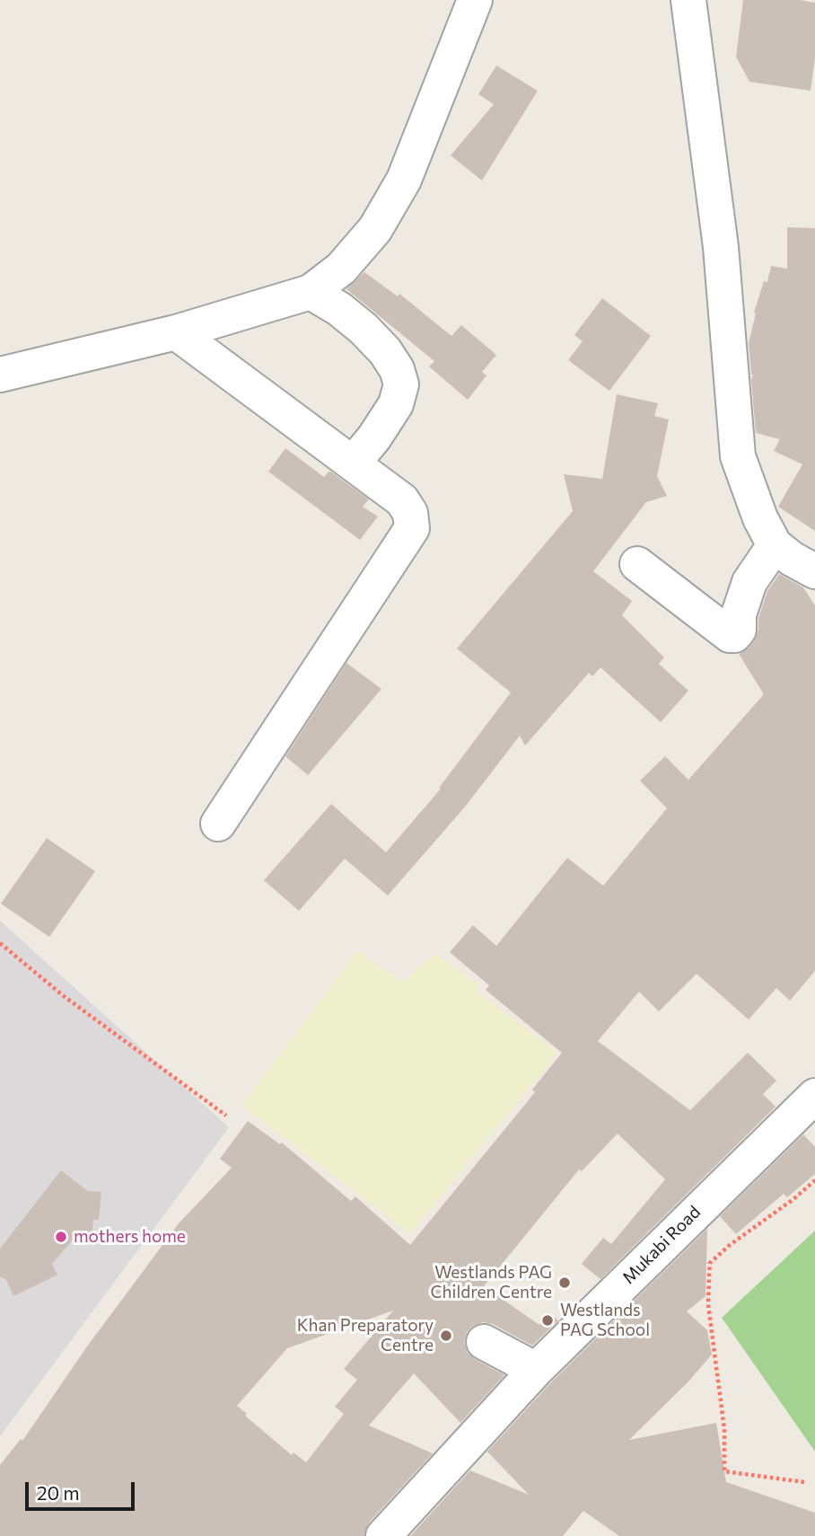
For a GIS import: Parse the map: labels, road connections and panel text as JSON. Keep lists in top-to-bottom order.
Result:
{
  "streets": {
    "street": ["Mukabi Road"]
  },
  "places": [
    "mothers home",
    "Westlands PAG Children Centre",
    "Westlands PAG School",
    "Khan Preparatory Centre"
  ],
  "scale_bar": "20 m"
}
